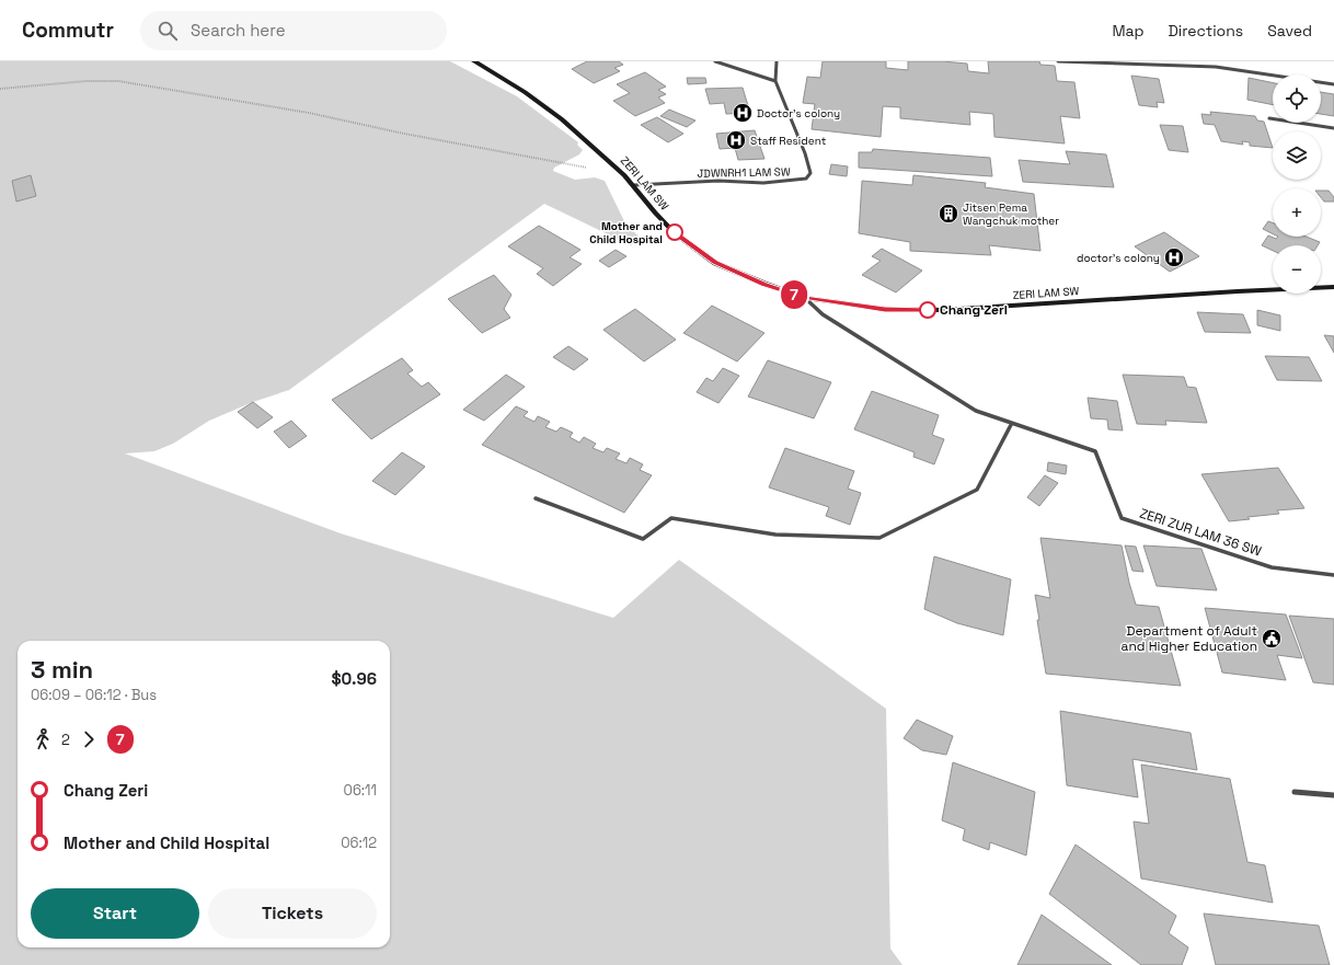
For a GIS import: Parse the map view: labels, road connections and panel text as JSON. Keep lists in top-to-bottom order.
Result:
{
  "streets": {
    "street": ["JDWNRH1 LAM SW", "ZERI LAM SW", "ZERI ZUR LAM 36 SW"]
  },
  "crossings": [
    ["JDWNRH1 LAM SW", "ZERI LAM SW"],
    ["ZERI LAM SW", "ZERI ZUR LAM 36 SW"]
  ],
  "places": {
    "hospital": ["Doctor’s colony", "Staff Resident", "doctor’s colony"],
    "building": ["Jitsen Pema Wangchuk mother"],
    "other": ["Mother and Child Hospital", "Chang Zeri"],
    "public building": ["Department of Adult and Higher Education"]
  },
  "lines": ["bus line 7"],
  "page": {
    "header": "Commutr",
    "search": "Search here",
    "nav": ["Map", "Directions", "Saved"],
    "on_map": "7",
    "map_buttons": ["+", "−"],
    "heading": ["3 min", "06:09 – 06:12 · Bus", "$0.96"],
    "legs": ["2", "7"],
    "list": [
      {
        "name": "Chang Zeri",
        "value": "06:11"
      },
      {
        "name": "Mother and Child Hospital",
        "value": "06:12"
      }
    ],
    "buttons": ["Start", "Tickets"]
  }
}
